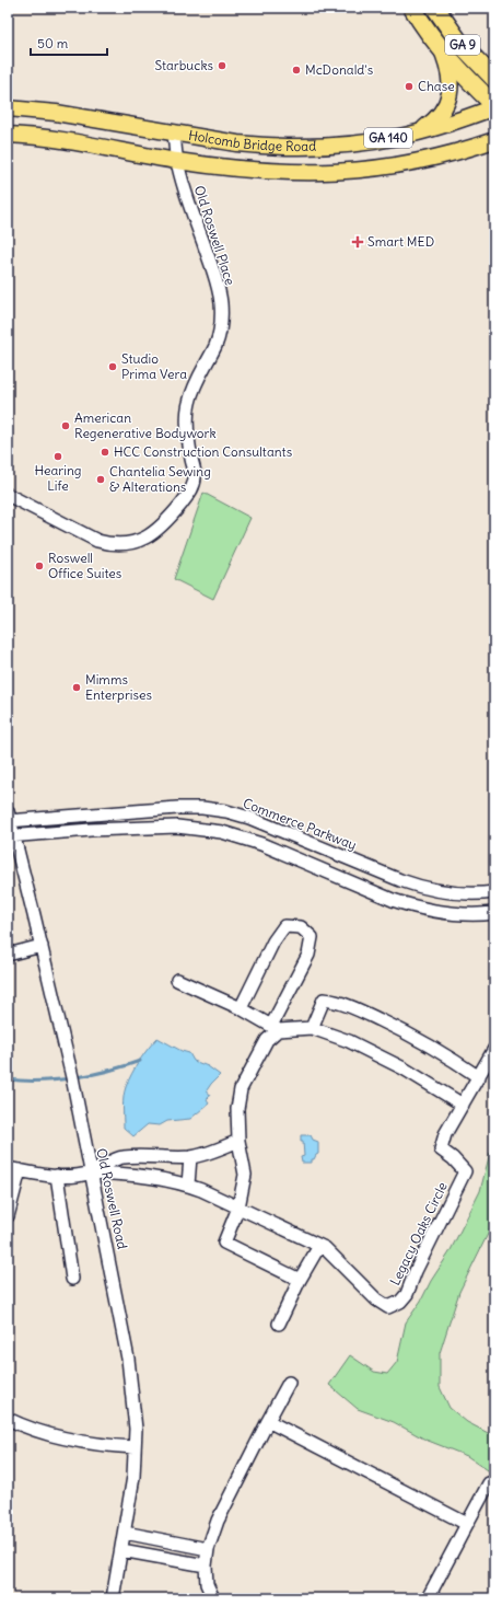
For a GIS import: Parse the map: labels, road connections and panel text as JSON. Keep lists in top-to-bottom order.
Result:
{
  "streets": {
    "highway": ["GA 9"],
    "main road": ["GA 140", "Holcomb Bridge Road"],
    "street": [
      "Old Roswell Place",
      "Commerce Parkway",
      "Old Roswell Road",
      "Legacy Oaks Circle"
    ]
  },
  "crossings": [
    ["GA 9", "Holcomb Bridge Road"],
    ["GA 140", "Old Roswell Place"],
    ["Holcomb Bridge Road", "Old Roswell Place"],
    ["Commerce Parkway", "Old Roswell Road"],
    ["Old Roswell Road", "Legacy Oaks Circle"]
  ],
  "places": {
    "other": [
      "Starbucks",
      "McDonald's",
      "Chase",
      "Studio Prima Vera",
      "American Regenerative Bodywork",
      "HCC Construction Consultants",
      "Hearing Life",
      "Chantelia Sewing & Alterations",
      "Roswell Office Suites",
      "Mimms Enterprises"
    ],
    "health": ["Smart MED"]
  },
  "scale_bar": "50 m"
}
